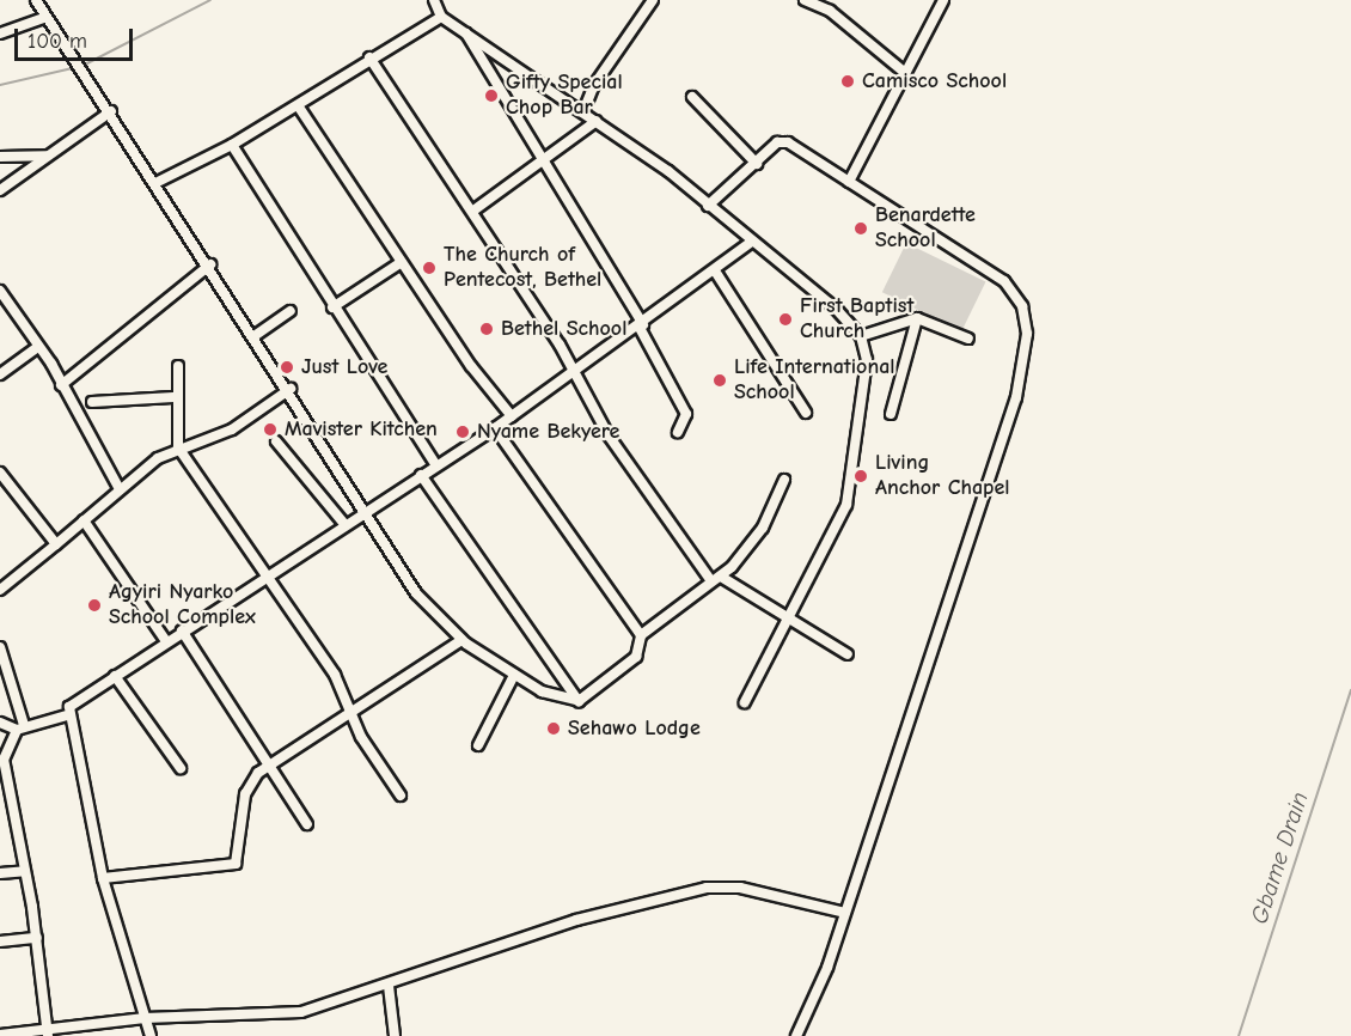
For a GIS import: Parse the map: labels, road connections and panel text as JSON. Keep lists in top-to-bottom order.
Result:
{
  "water": ["Gbame Drain"],
  "places": [
    "Camisco School",
    "Gifty Special Chop Bar",
    "Benardette School",
    "The Church of Pentecost, Bethel",
    "First Baptist Church",
    "Bethel School",
    "Just Love",
    "Life International School",
    "Mavister Kitchen",
    "Nyame Bekyere",
    "Living Anchor Chapel",
    "Agyiri Nyarko School Complex",
    "Sehawo Lodge"
  ],
  "scale_bar": "100 m"
}
